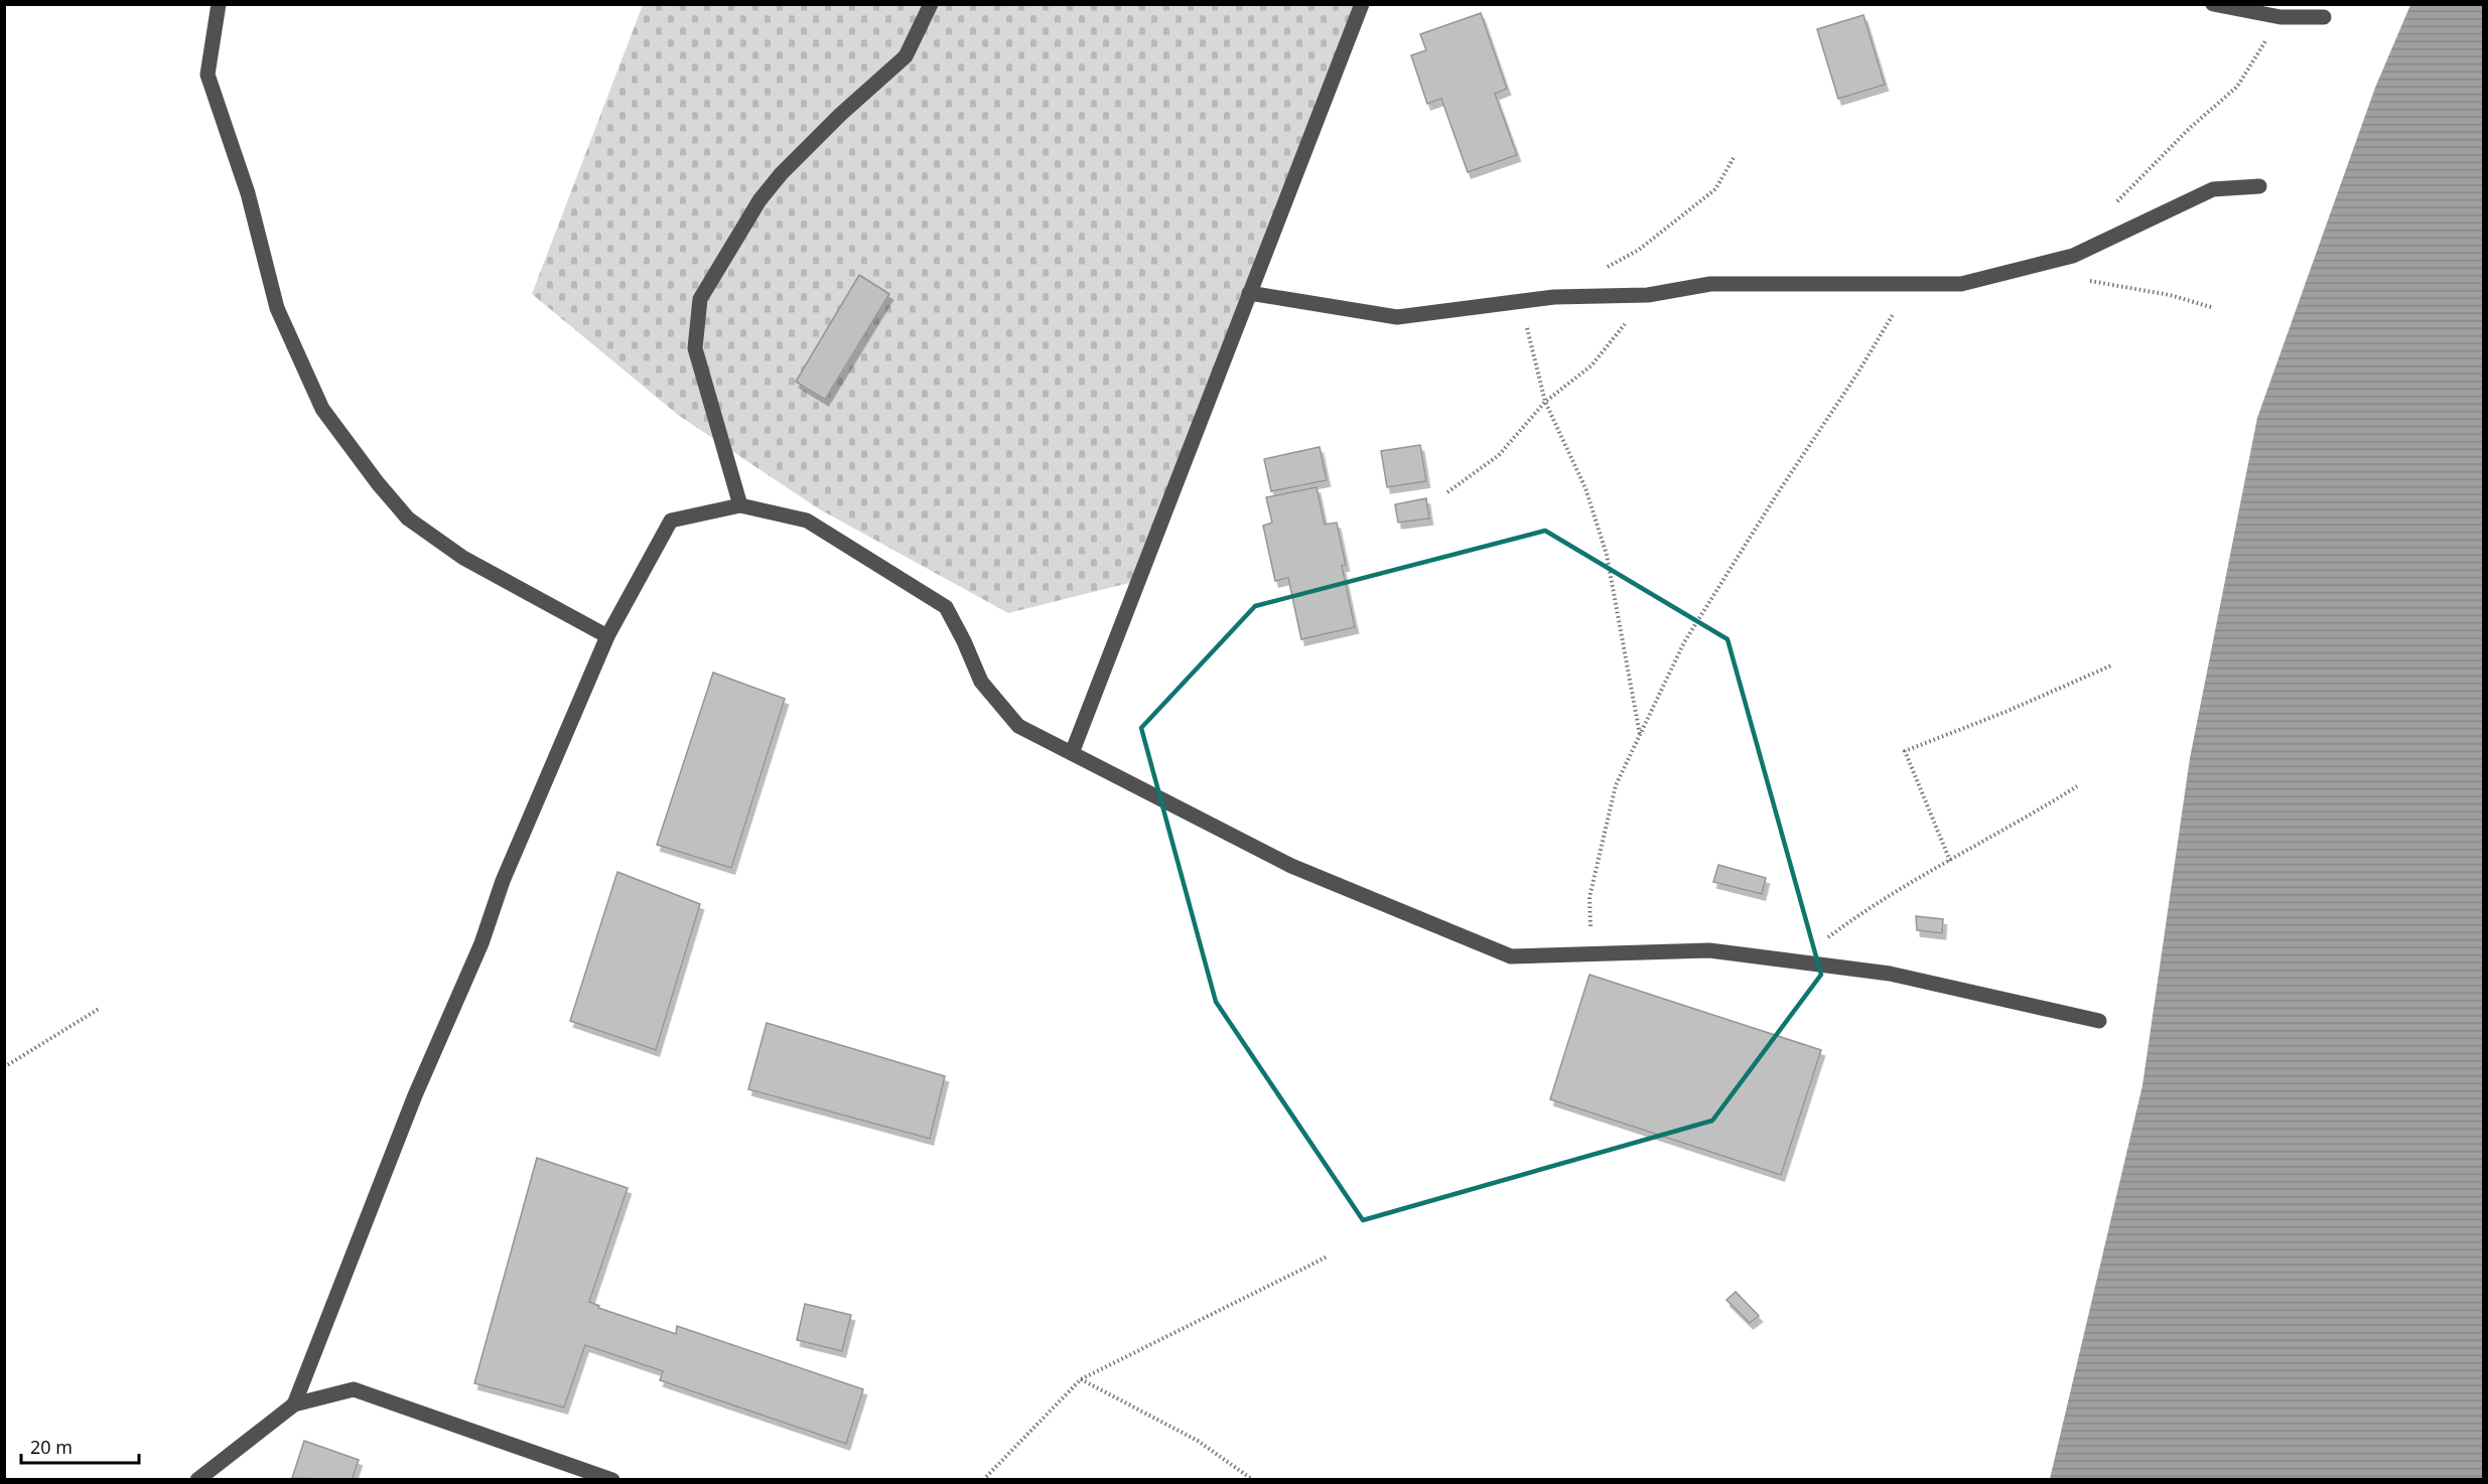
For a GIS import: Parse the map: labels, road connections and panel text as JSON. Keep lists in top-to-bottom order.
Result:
{
  "scale_bar": "20 m"
}
